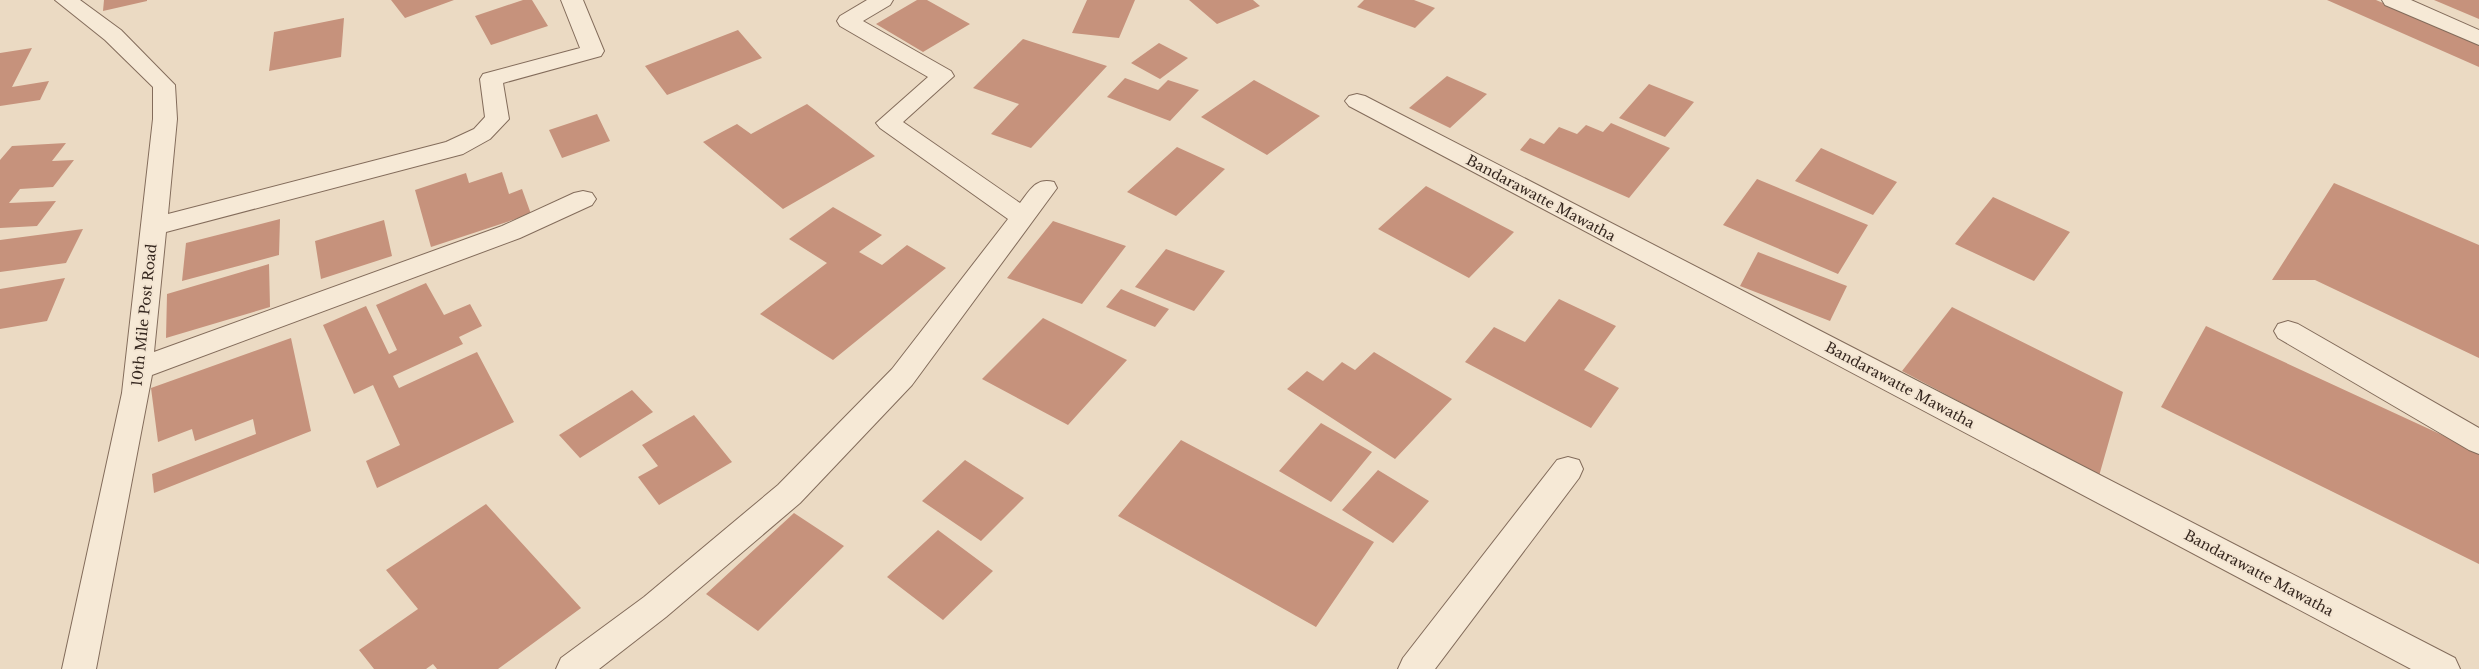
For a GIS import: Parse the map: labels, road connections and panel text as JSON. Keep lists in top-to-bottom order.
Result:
{
  "streets": {
    "street": ["Bandarawatte Mawatha", "10th Mile Post Road"]
  }
}
